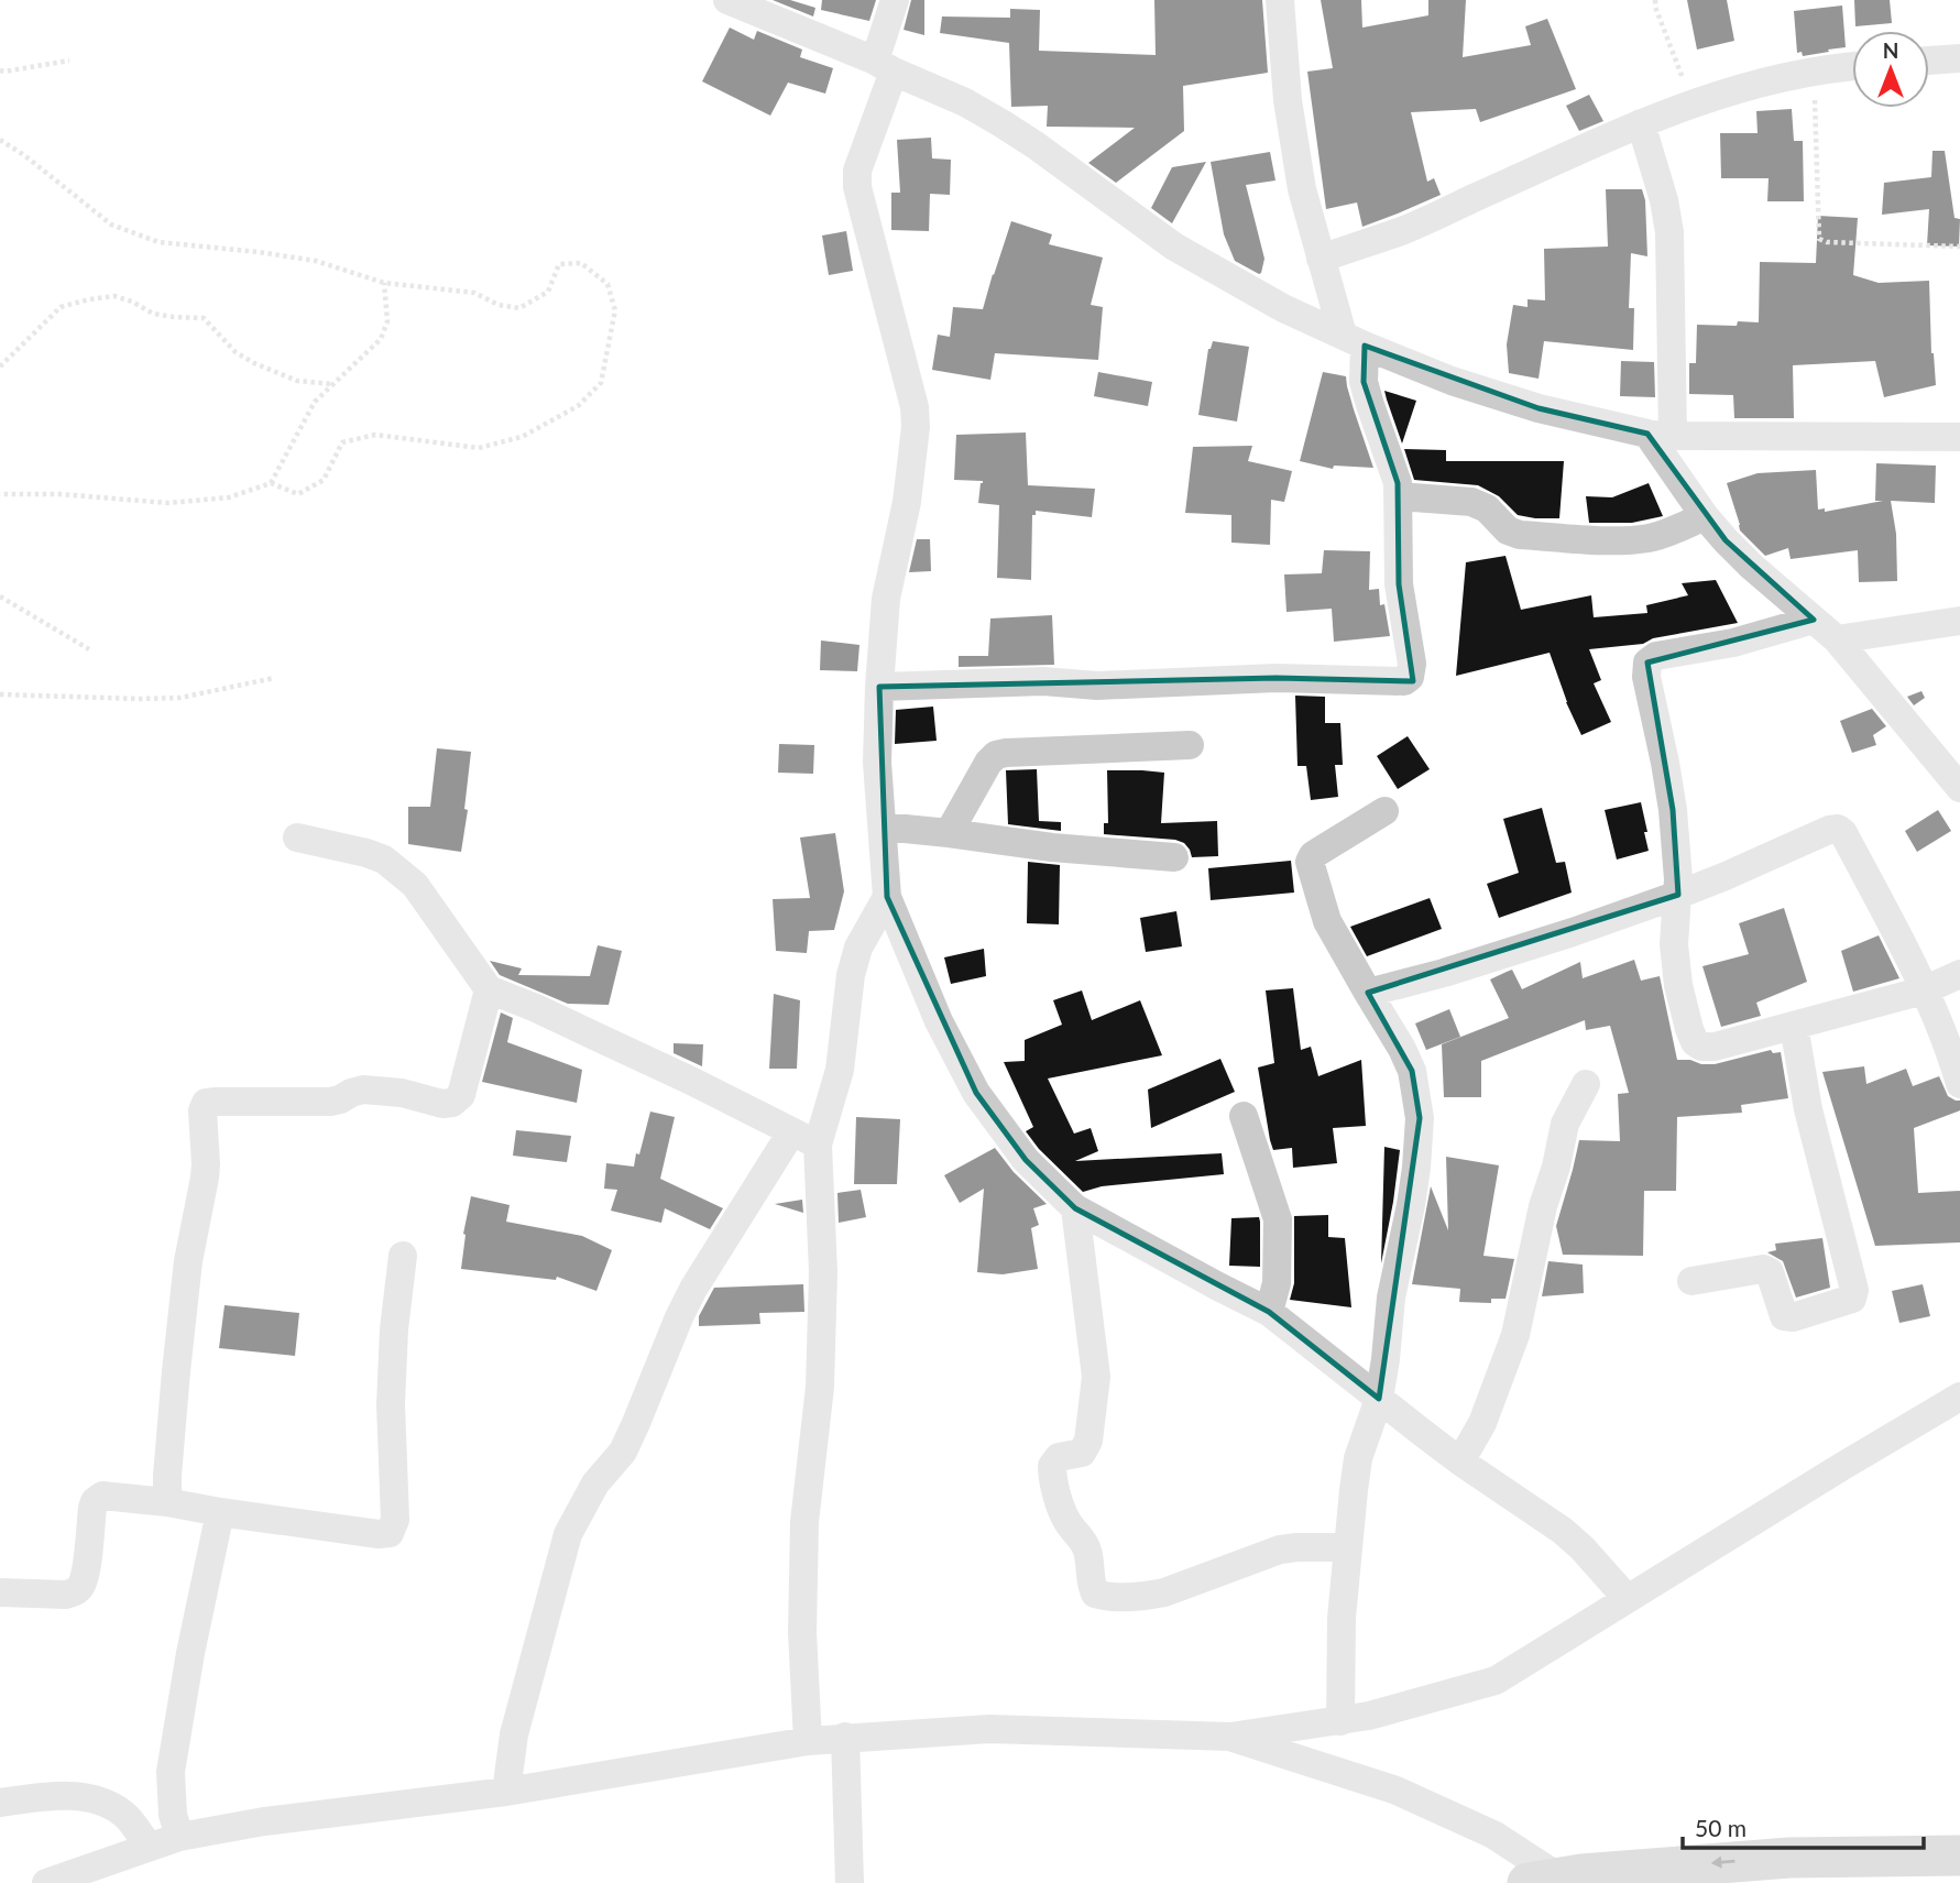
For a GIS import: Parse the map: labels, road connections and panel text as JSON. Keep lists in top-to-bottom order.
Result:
{
  "scale_bar": "50 m",
  "north": "top"
}
